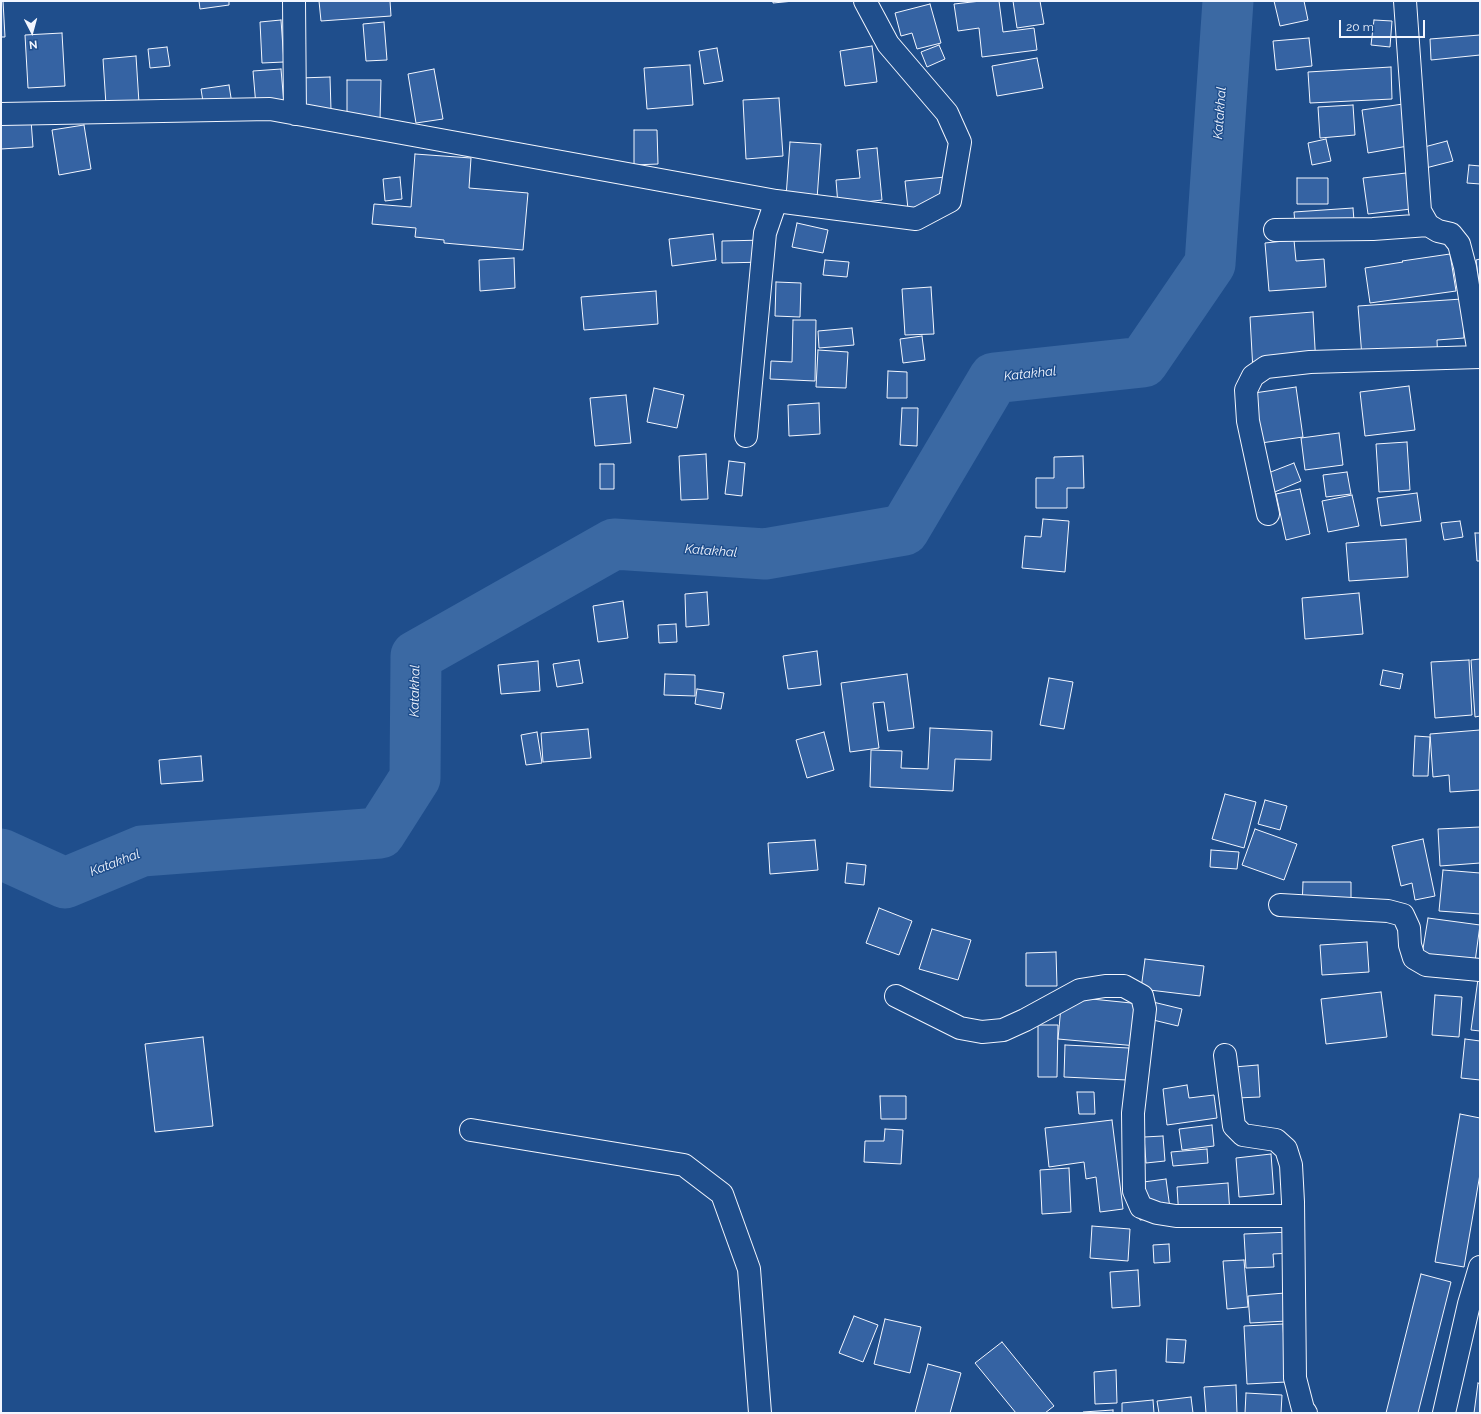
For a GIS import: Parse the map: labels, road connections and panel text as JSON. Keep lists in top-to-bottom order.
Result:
{
  "water": ["Katakhal"],
  "scale_bar": "20 m",
  "north": "bottom"
}
